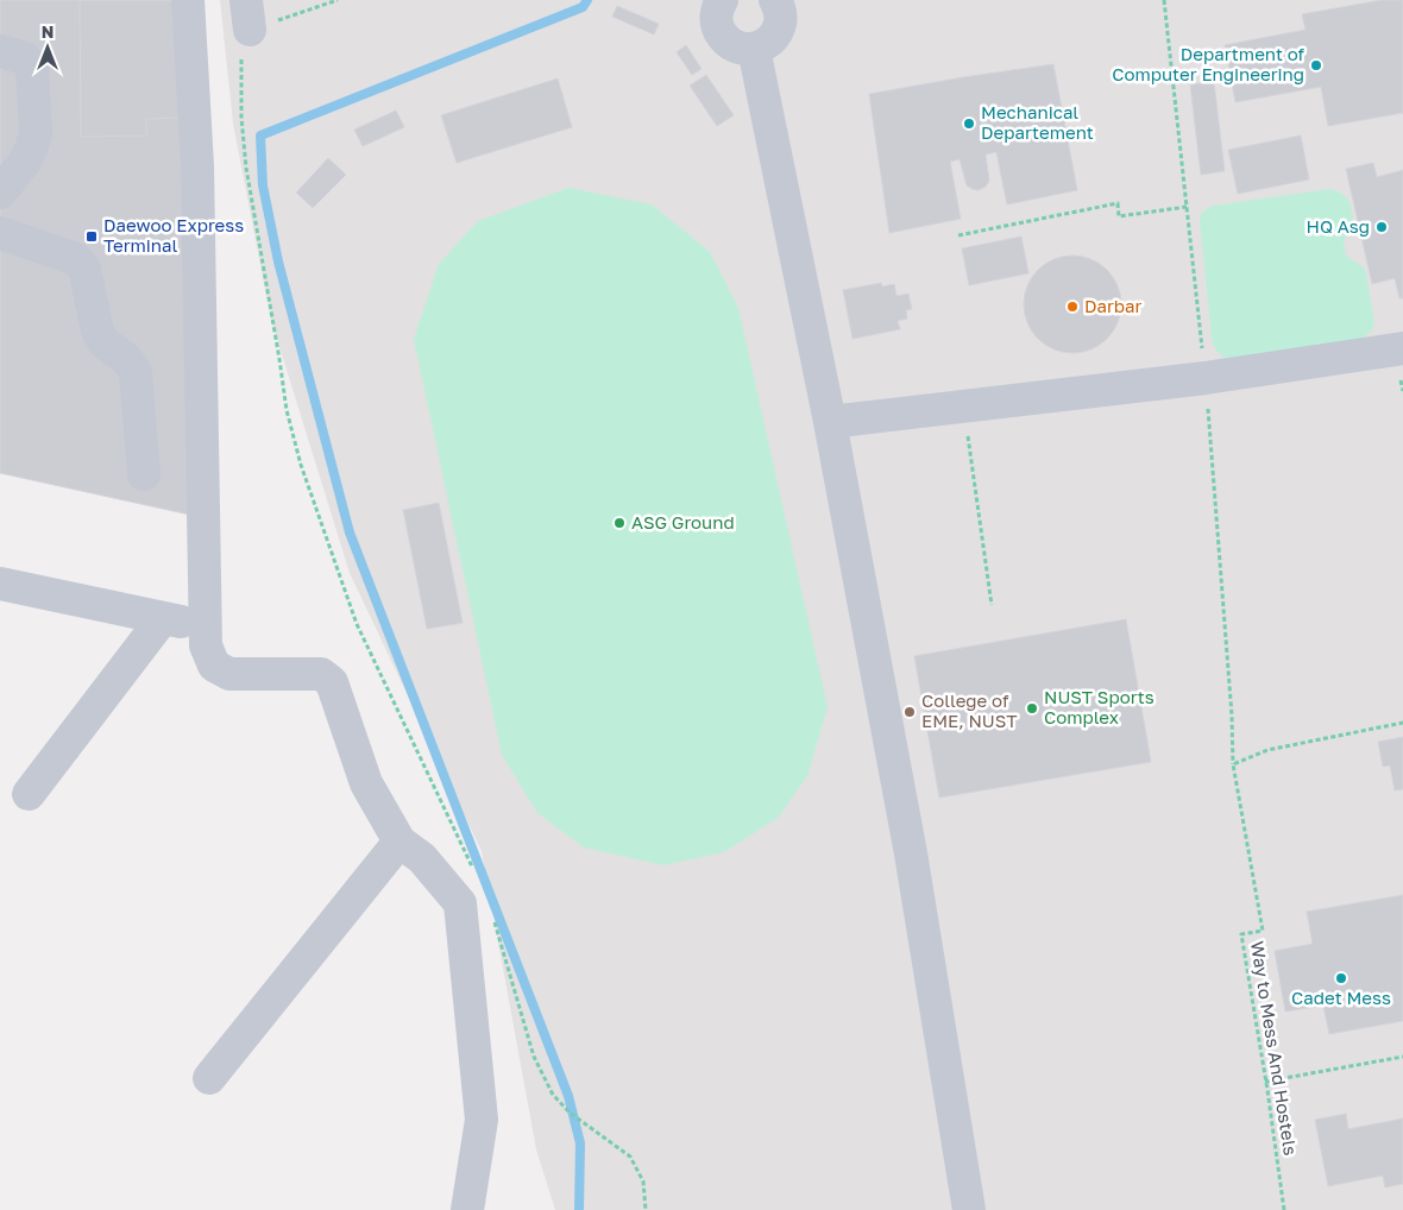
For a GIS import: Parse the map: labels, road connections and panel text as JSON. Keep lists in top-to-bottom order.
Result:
{
  "streets": {
    "path": ["Way to Mess And Hostels"]
  },
  "places": {
    "other": [
      "Department of Computer Engineering",
      "Mechanical Departement",
      "HQ Asg",
      "Darbar",
      "ASG Ground",
      "NUST Sports Complex",
      "College of EME, NUST",
      "Cadet Mess"
    ],
    "transit": ["Daewoo Express Terminal"]
  },
  "north": "top"
}
